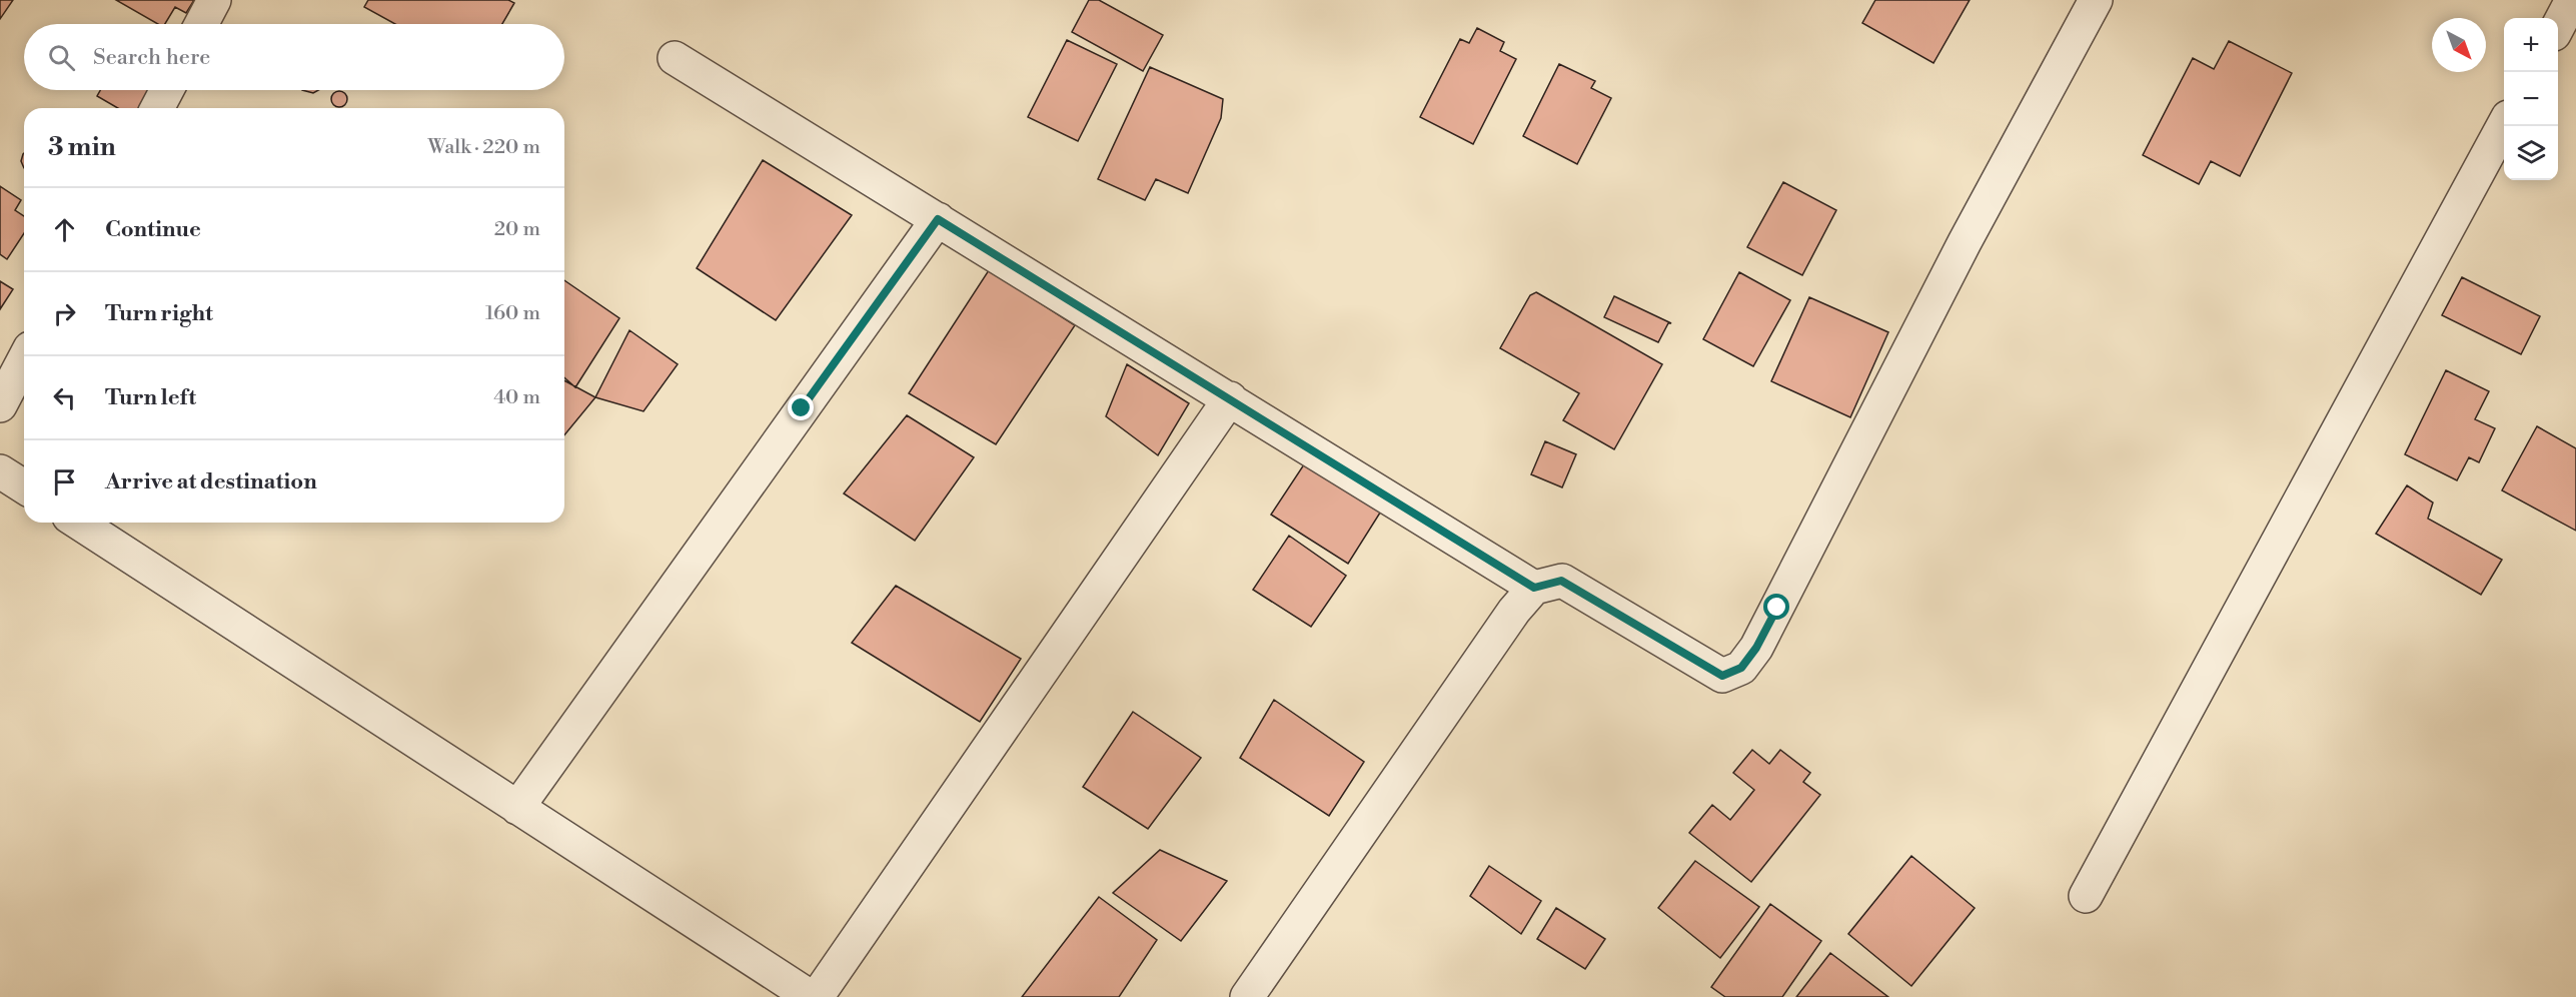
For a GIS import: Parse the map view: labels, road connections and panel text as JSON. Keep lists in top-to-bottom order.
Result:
{
  "north": "bottom right",
  "page": {
    "map_buttons": ["+", "−"],
    "search": "Search here",
    "heading": ["3 min", "Walk · 220 m"],
    "list": [
      ["Continue", "20 m"],
      ["Turn right", "160 m"],
      ["Turn left", "40 m"],
      "Arrive at destination"
    ]
  }
}
